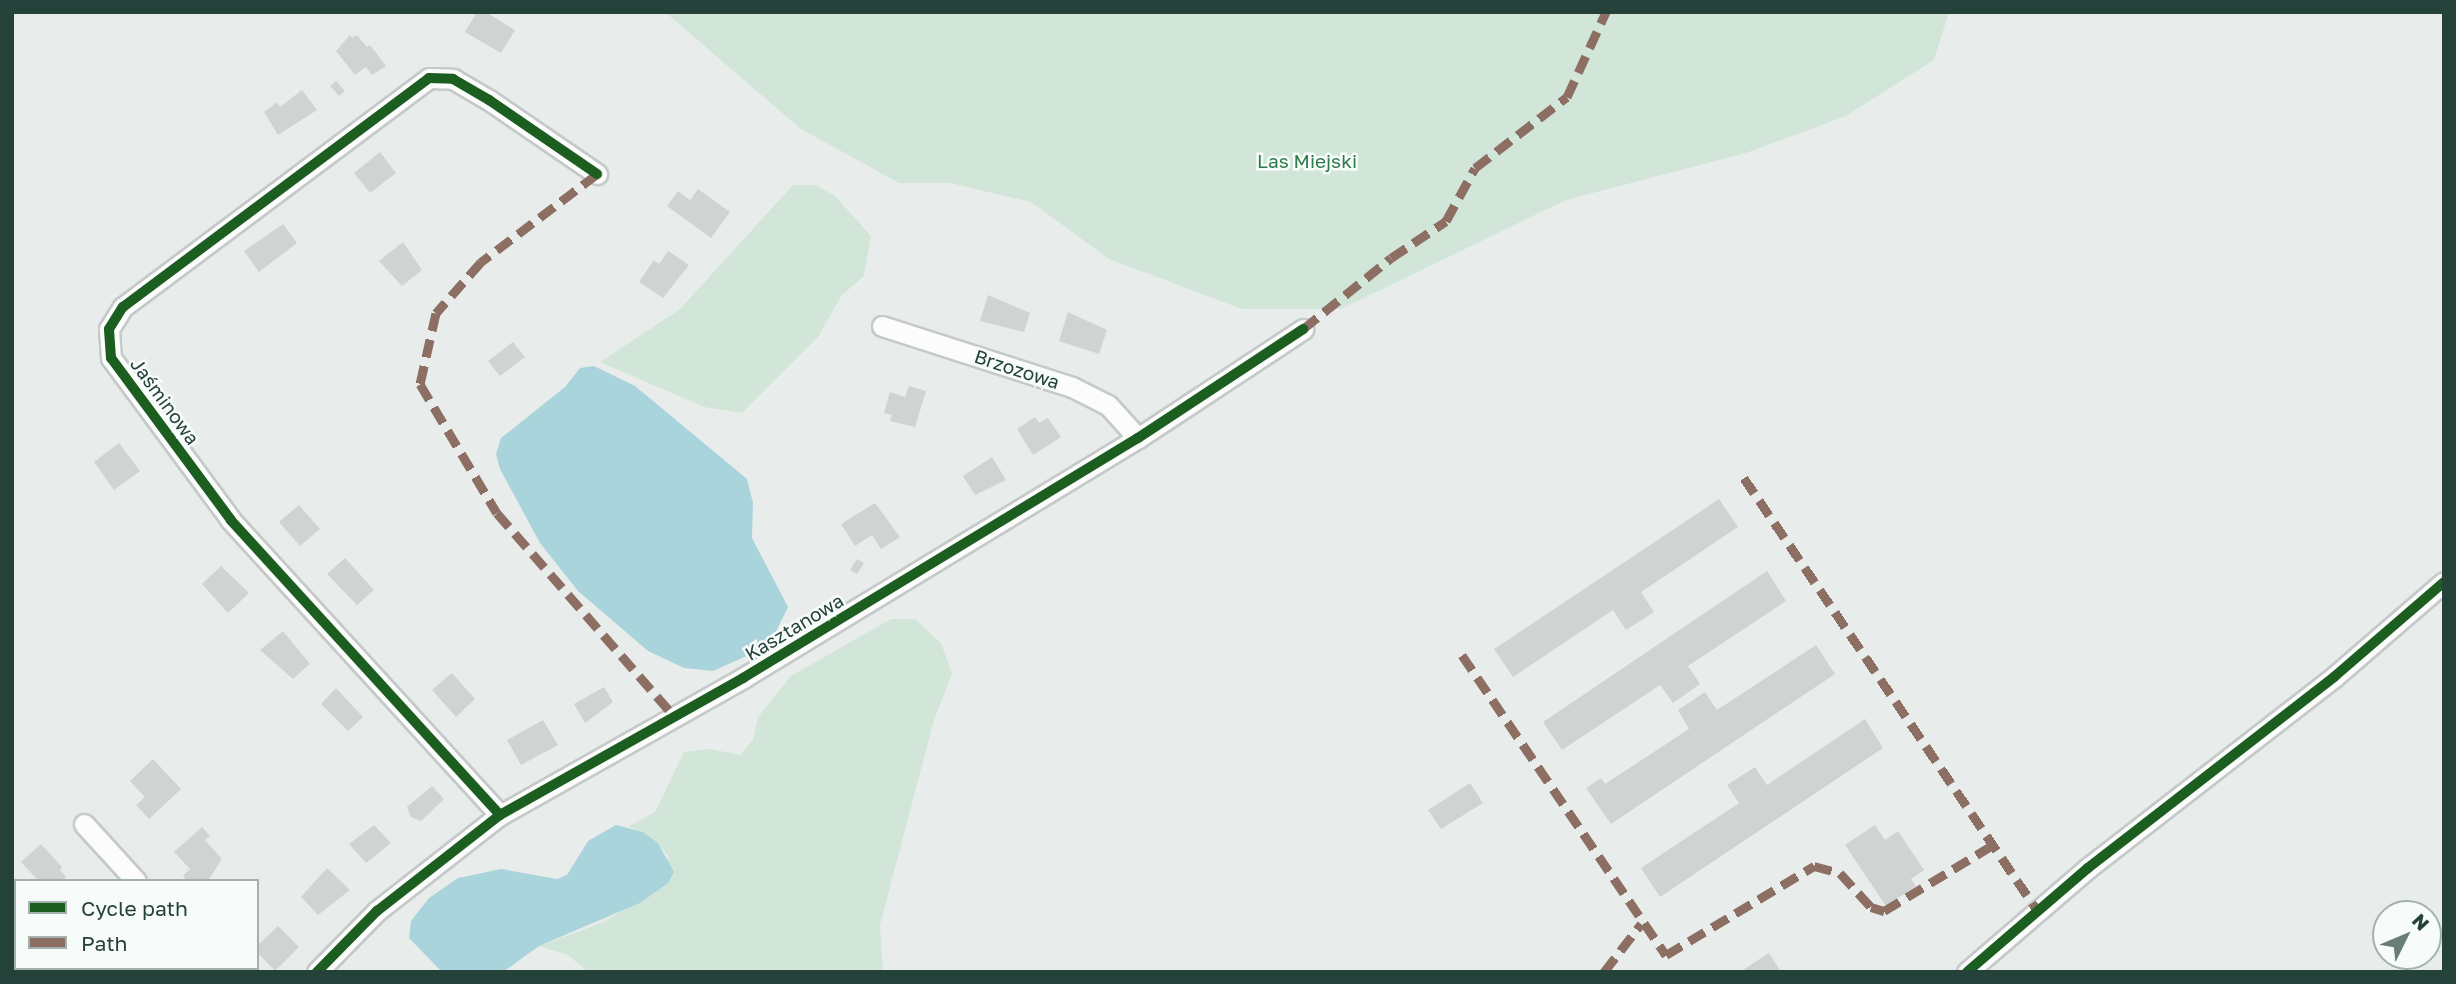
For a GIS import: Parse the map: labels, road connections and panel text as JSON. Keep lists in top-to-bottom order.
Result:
{
  "streets": {
    "street": ["Brzozowa", "Jaśminowa", "Kasztanowa"]
  },
  "crossings": [
    ["Brzozowa", "Kasztanowa"],
    ["Jaśminowa", "Kasztanowa"]
  ],
  "parks": ["Las Miejski"],
  "legend": ["Cycle path", "Path"],
  "north": "top right"
}
